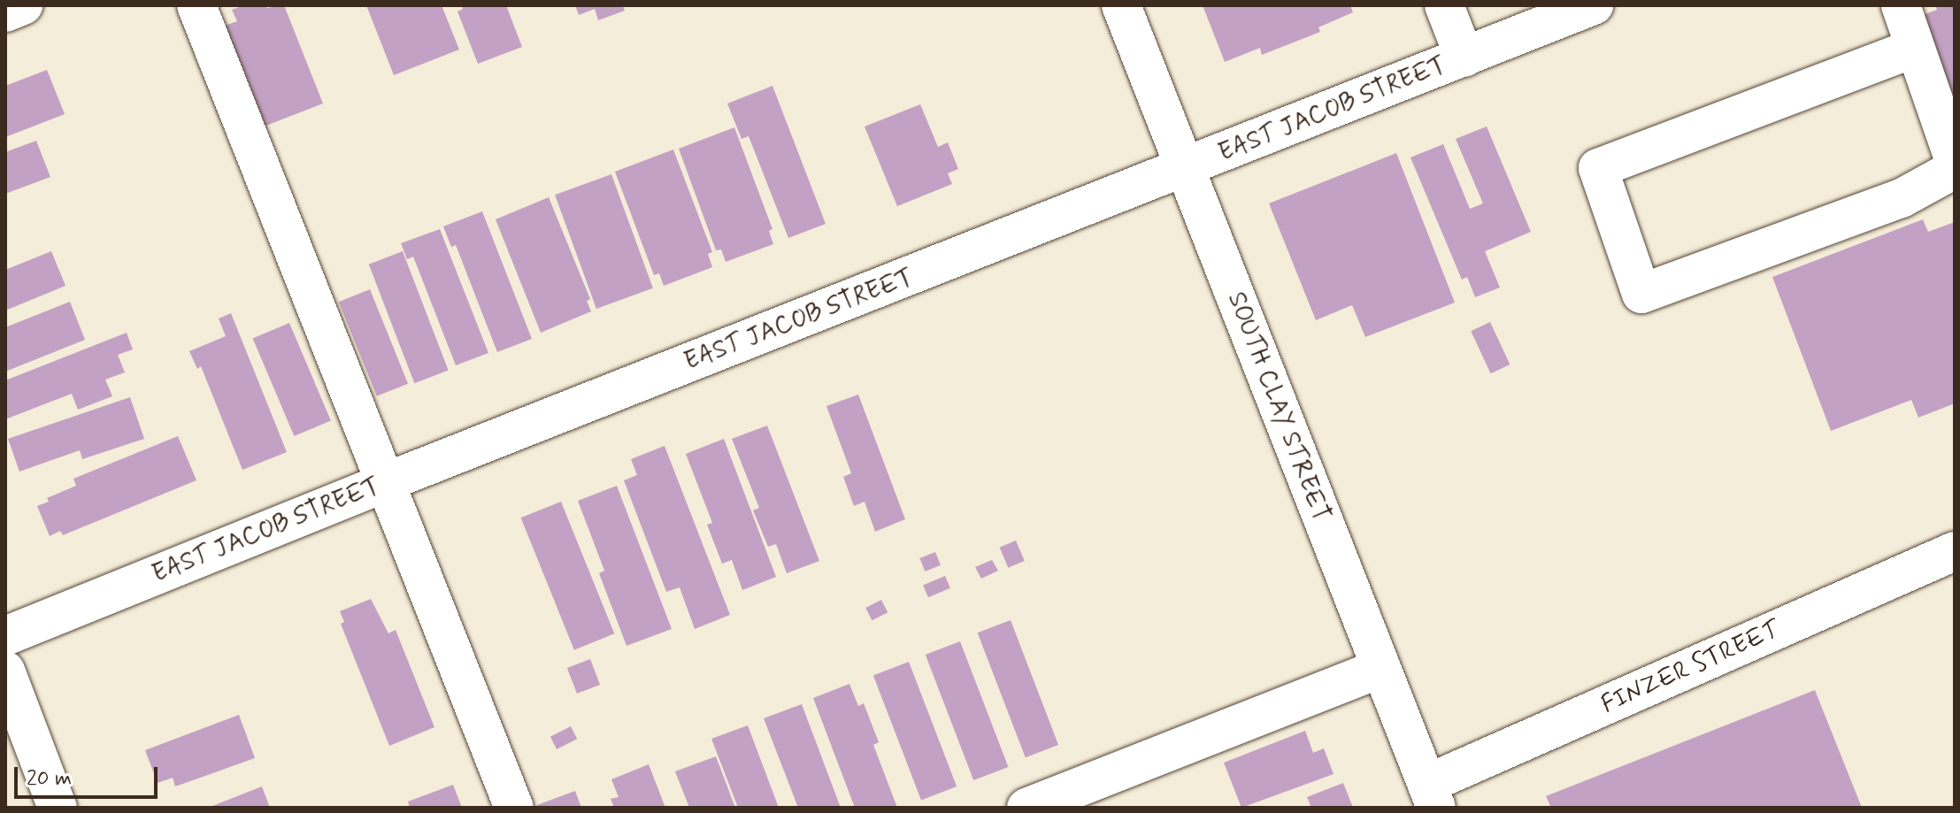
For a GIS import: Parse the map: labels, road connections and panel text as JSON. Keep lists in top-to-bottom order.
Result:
{
  "streets": {
    "street": ["EAST JACOB STREET", "SOUTH CLAY STREET", "FINZER STREET"]
  },
  "crossings": [
    ["EAST JACOB STREET", "SOUTH CLAY STREET"],
    ["SOUTH CLAY STREET", "FINZER STREET"]
  ],
  "scale_bar": "20 m"
}
